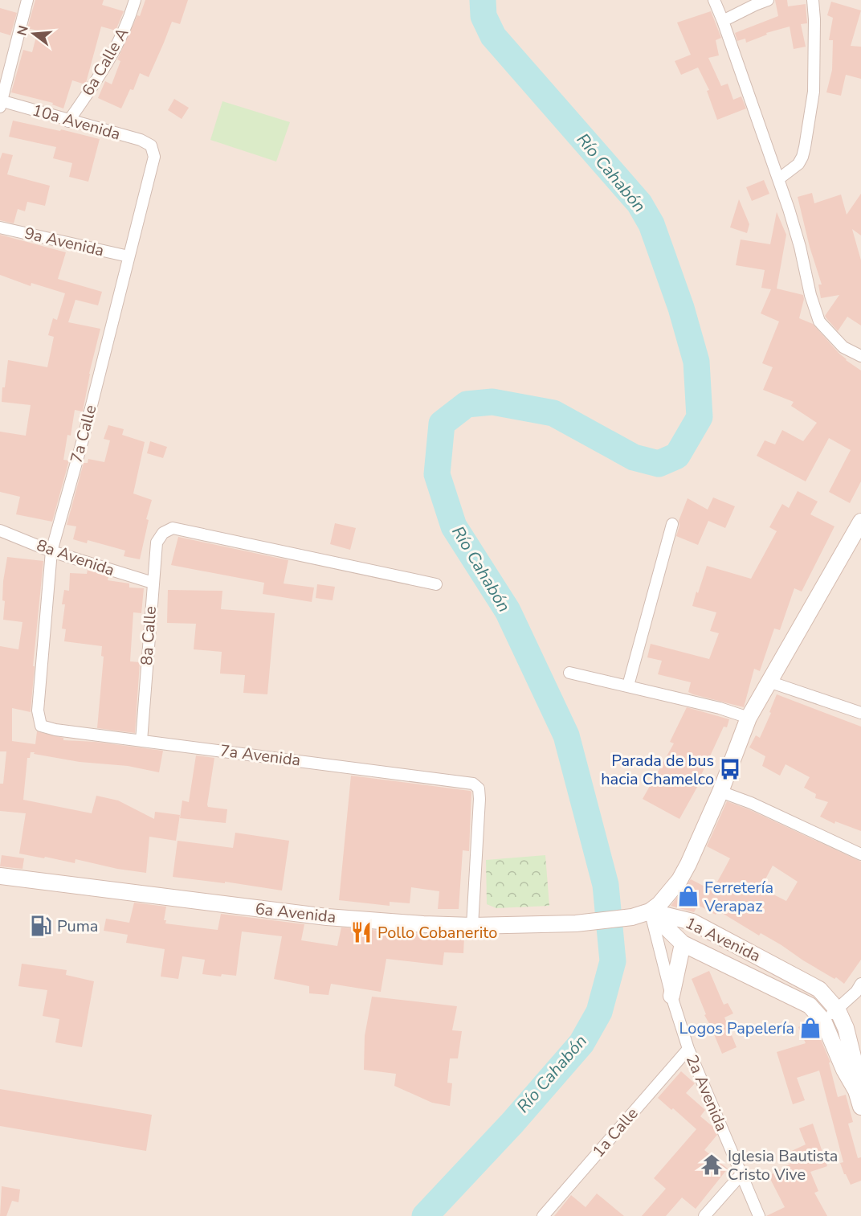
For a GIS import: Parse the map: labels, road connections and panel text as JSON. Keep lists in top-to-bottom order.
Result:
{
  "streets": {
    "main road": ["6a Avenida", "1a Avenida"],
    "street": [
      "6a Calle A",
      "10a Avenida",
      "9a Avenida",
      "7a Calle",
      "8a Avenida",
      "8a Calle",
      "7a Avenida",
      "2a Avenida",
      "1a Calle"
    ]
  },
  "crossings": [
    ["6a Calle A", "10a Avenida"],
    ["10a Avenida", "7a Calle"],
    ["9a Avenida", "7a Calle"],
    ["7a Calle", "8a Avenida"],
    ["7a Calle", "7a Avenida"],
    ["8a Avenida", "8a Calle"],
    ["8a Calle", "7a Avenida"],
    ["7a Avenida", "6a Avenida"],
    ["6a Avenida", "1a Avenida"],
    ["6a Avenida", "2a Avenida"],
    ["1a Avenida", "2a Avenida"],
    ["2a Avenida", "1a Calle"]
  ],
  "water": ["Río Cahabón"],
  "places": {
    "bus stop": ["Parada de bus hacia Chamelco"],
    "shop": ["Ferretería Verapaz", "Logos Papelería"],
    "fuel station": ["Puma"],
    "restaurant": ["Pollo Cobanerito"],
    "temple": ["Iglesia Bautista Cristo Vive"]
  },
  "north": "left"
}
